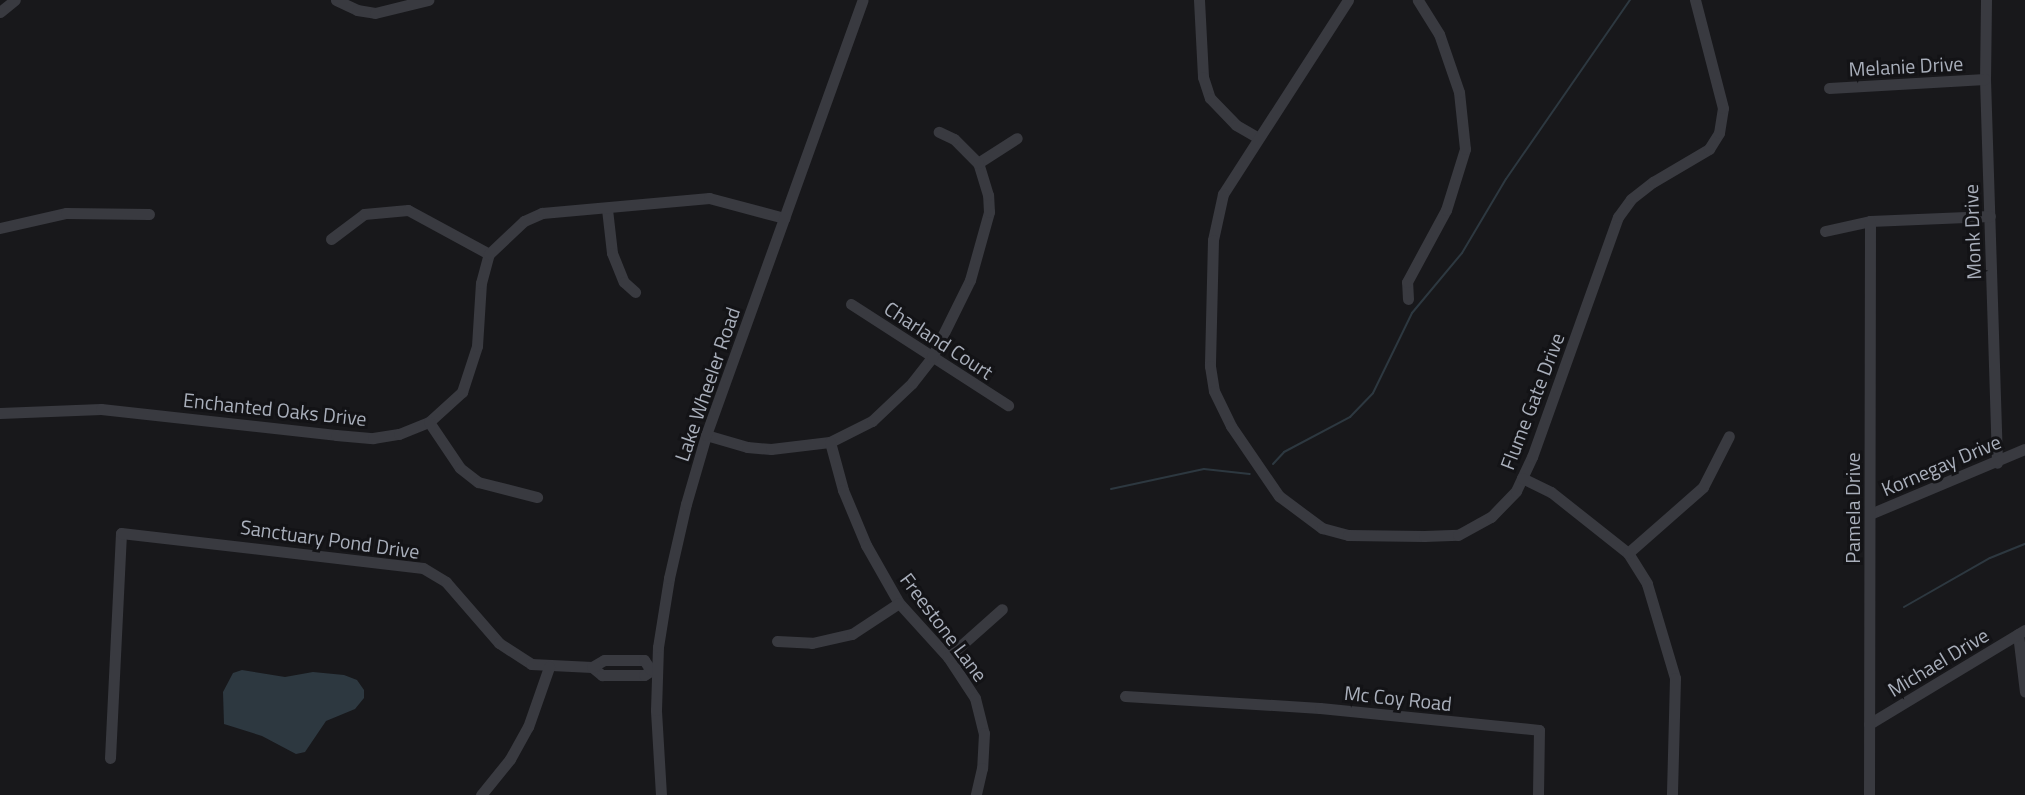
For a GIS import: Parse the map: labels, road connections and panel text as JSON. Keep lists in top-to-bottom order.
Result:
{
  "streets": {
    "street": [
      "Melanie Drive",
      "Monk Drive",
      "Charland Court",
      "Lake Wheeler Road",
      "Flume Gate Drive",
      "Enchanted Oaks Drive",
      "Kornegay Drive",
      "Pamela Drive",
      "Sanctuary Pond Drive",
      "Freestone Lane",
      "Michael Drive",
      "Mc Coy Road"
    ]
  },
  "crossings": [
    ["Melanie Drive", "Monk Drive"],
    ["Monk Drive", "Kornegay Drive"],
    ["Lake Wheeler Road", "Sanctuary Pond Drive"],
    ["Kornegay Drive", "Pamela Drive"],
    ["Pamela Drive", "Michael Drive"]
  ]
}
